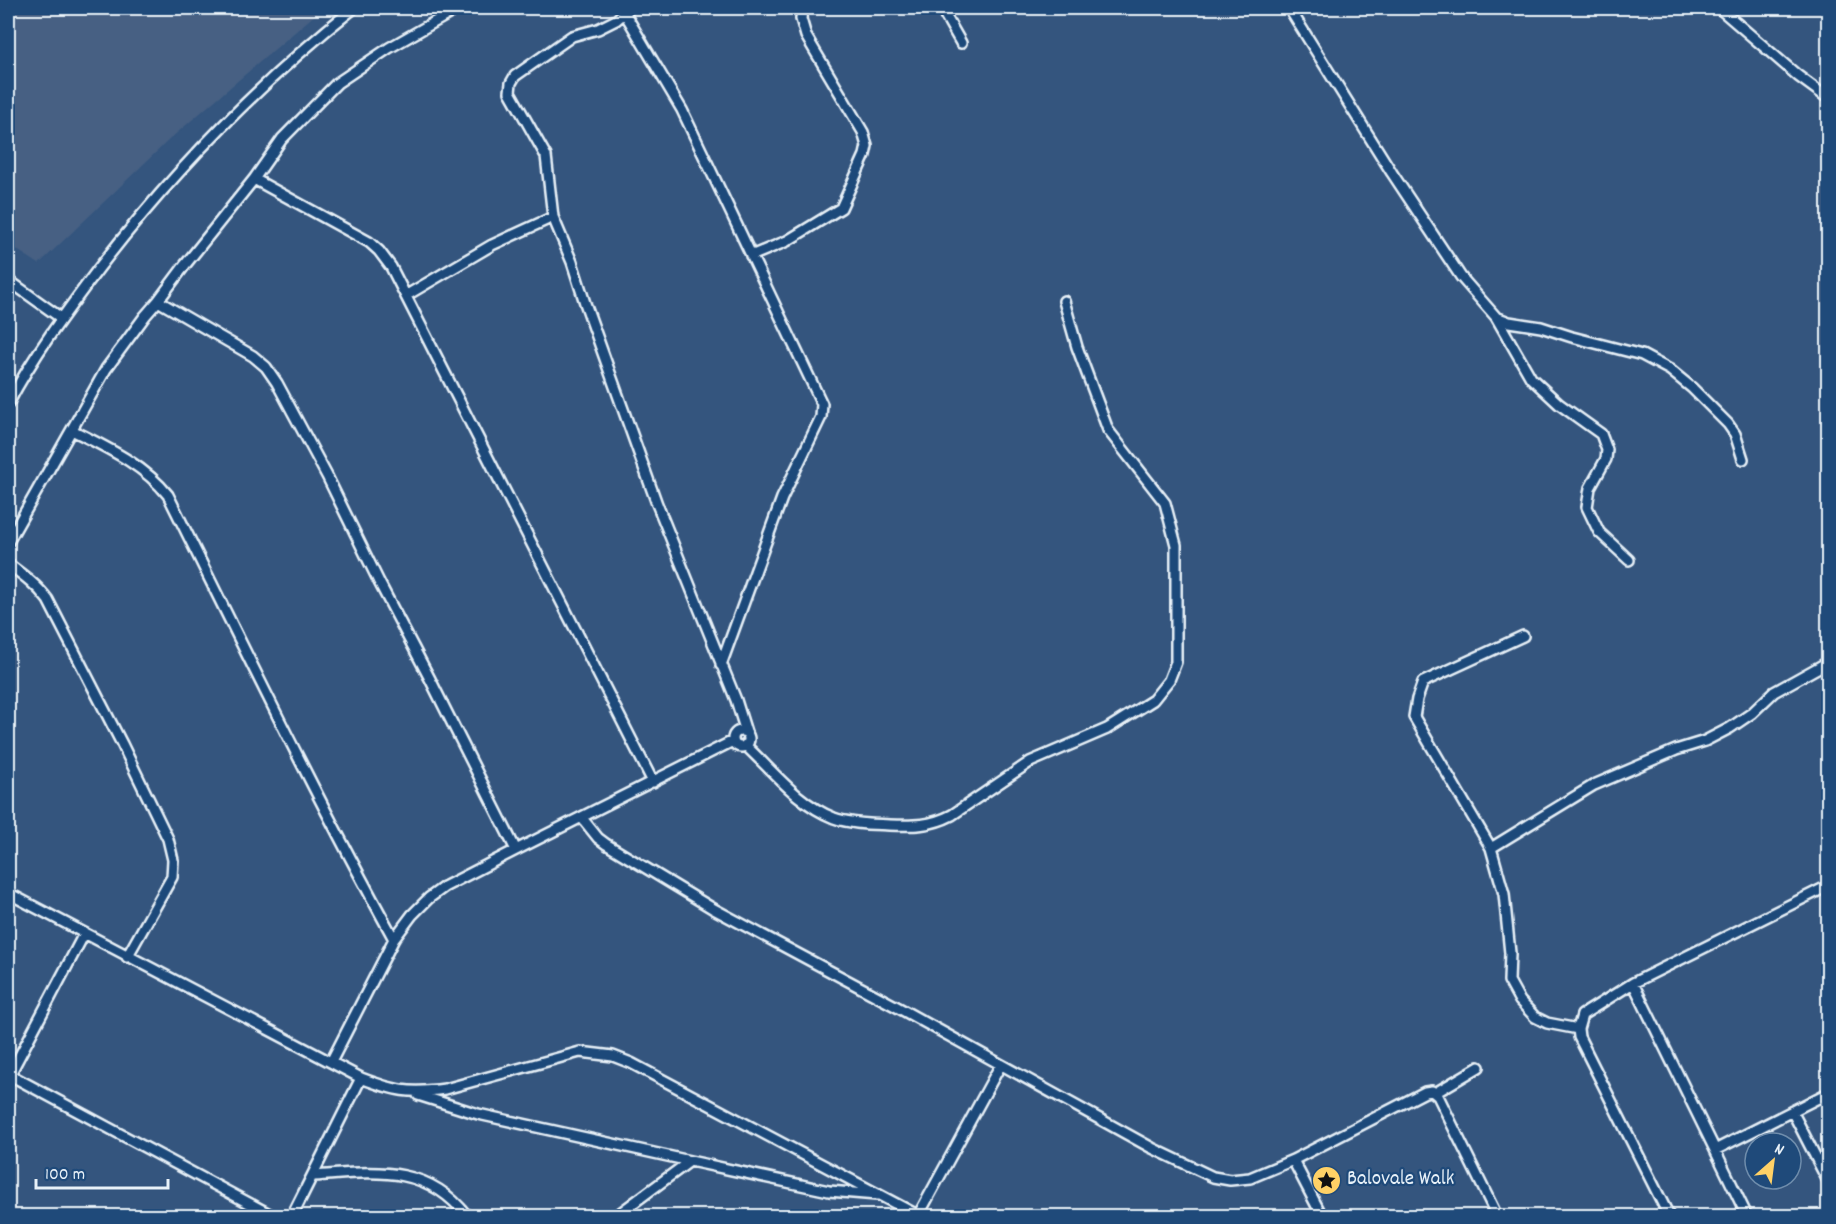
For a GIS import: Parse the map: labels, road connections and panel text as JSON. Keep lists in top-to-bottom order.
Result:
{
  "places": {
    "place": ["Balovale Walk"]
  },
  "scale_bar": "100 m",
  "north": "top right"
}
